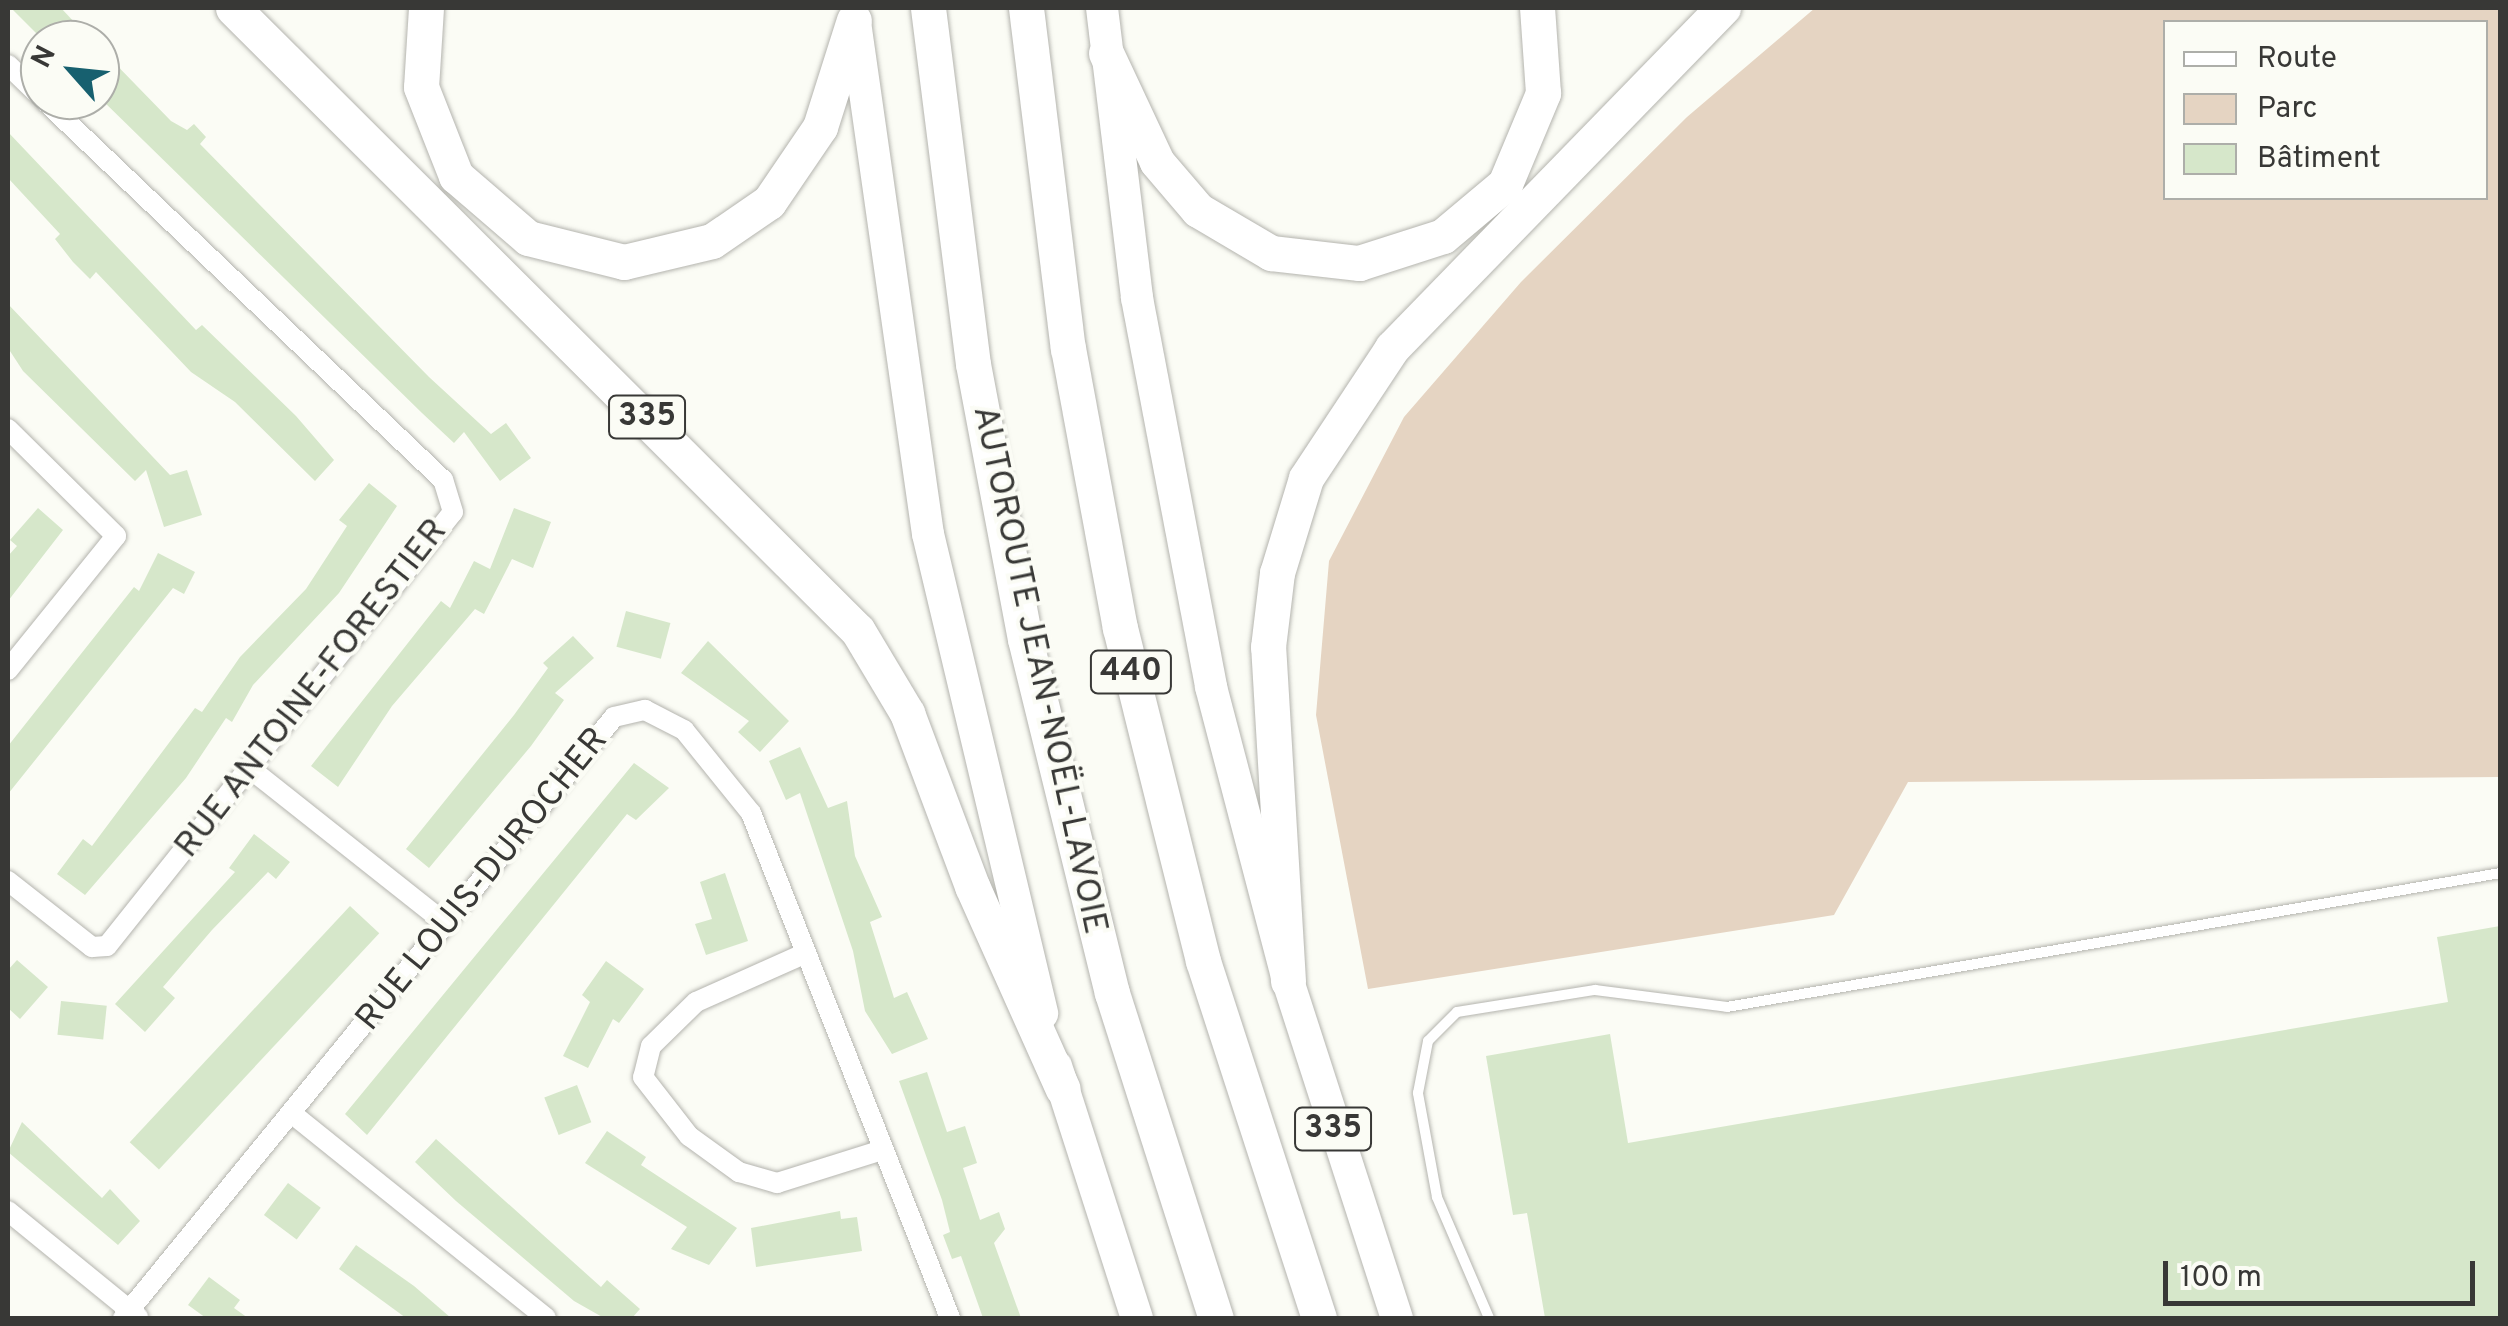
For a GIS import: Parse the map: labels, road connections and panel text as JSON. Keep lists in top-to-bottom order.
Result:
{
  "streets": {
    "highway": ["335", "AUTOROUTE JEAN-NOËL-LAVOIE", "440"],
    "street": ["RUE ANTOINE-FORESTIER", "RUE LOUIS-DUROCHER"]
  },
  "legend": ["Route", "Parc", "Bâtiment"],
  "scale_bar": "100 m",
  "north": "top left"
}
